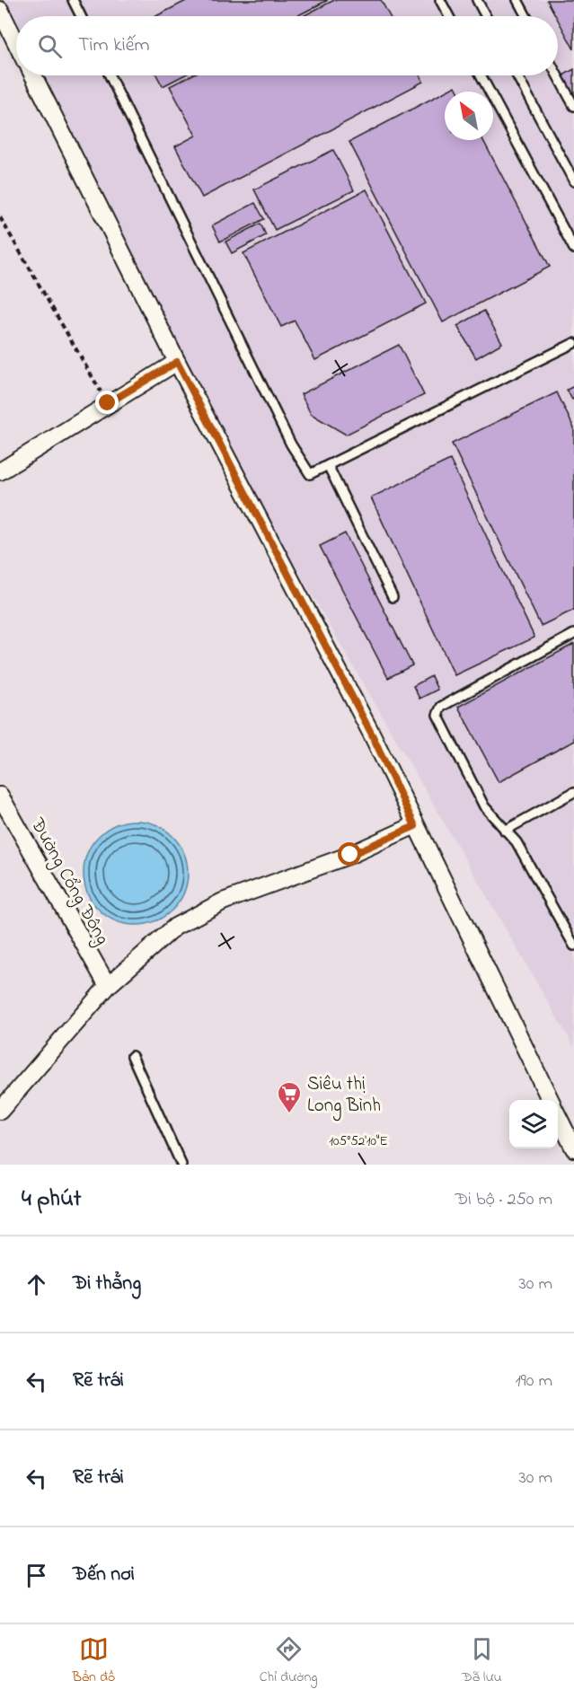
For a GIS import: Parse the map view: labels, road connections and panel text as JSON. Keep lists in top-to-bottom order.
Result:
{
  "streets": {
    "street": ["Đường Cổng Đông"]
  },
  "places": {
    "supermarket": ["Siêu thị Long Bình"]
  },
  "north": "top left",
  "page": {
    "search": "Tìm kiếm",
    "heading": ["4 phút", "Đi bộ · 250 m"],
    "list": [
      ["Đi thẳng", "30 m"],
      ["Rẽ trái", "190 m"],
      ["Rẽ trái", "30 m"],
      "Đến nơi"
    ],
    "nav": ["Bản đồ", "Chỉ đường", "Đã lưu"]
  },
  "coordinates": ["105°52'10\"E"]
}
